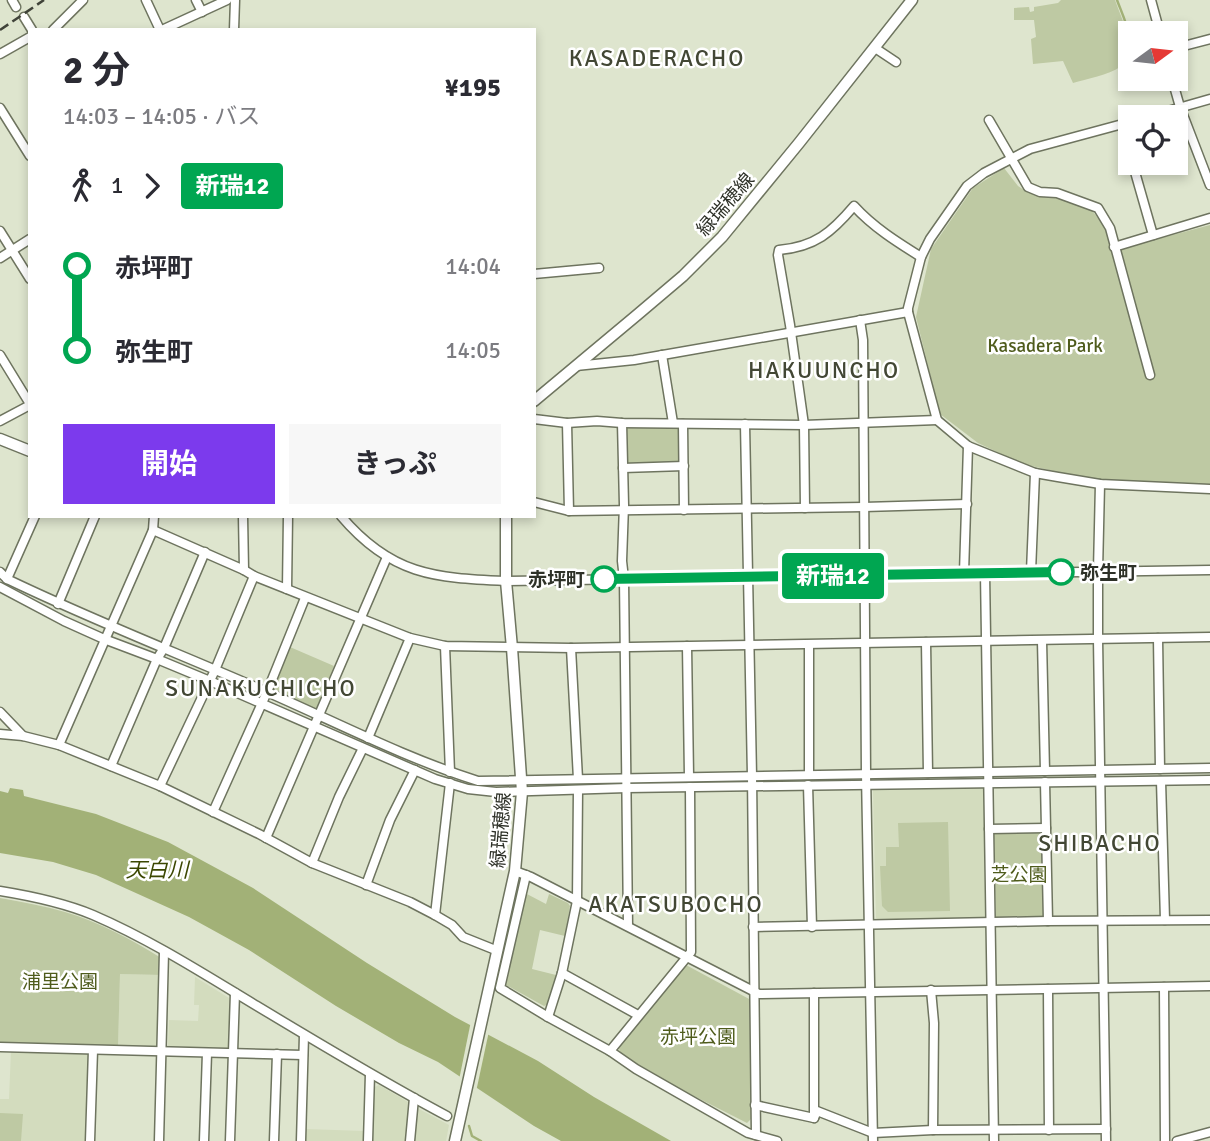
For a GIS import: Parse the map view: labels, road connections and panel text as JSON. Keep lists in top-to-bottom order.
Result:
{
  "streets": {
    "main road": ["緑瑞穂線"]
  },
  "districts": [
    "KASADERACHO",
    "HAKUUNCHO",
    "SUNAKUCHICHO",
    "SHIBACHO",
    "AKATSUBOCHO"
  ],
  "water": ["天白川"],
  "parks": [
    "Kasadera Park",
    "芝公園",
    "浦里公園",
    "赤坪公園"
  ],
  "places": ["弥生町", "赤坪町"],
  "lines": ["bus line 新瑞12"],
  "north": "right",
  "page": {
    "on_map": "新瑞12",
    "heading": ["2 分", "14:03 – 14:05 · バス", "¥195"],
    "legs": ["1", "新瑞12"],
    "list": [
      {
        "name": "赤坪町",
        "value": "14:04"
      },
      {
        "name": "弥生町",
        "value": "14:05"
      }
    ],
    "buttons": ["開始", "きっぷ"]
  }
}
